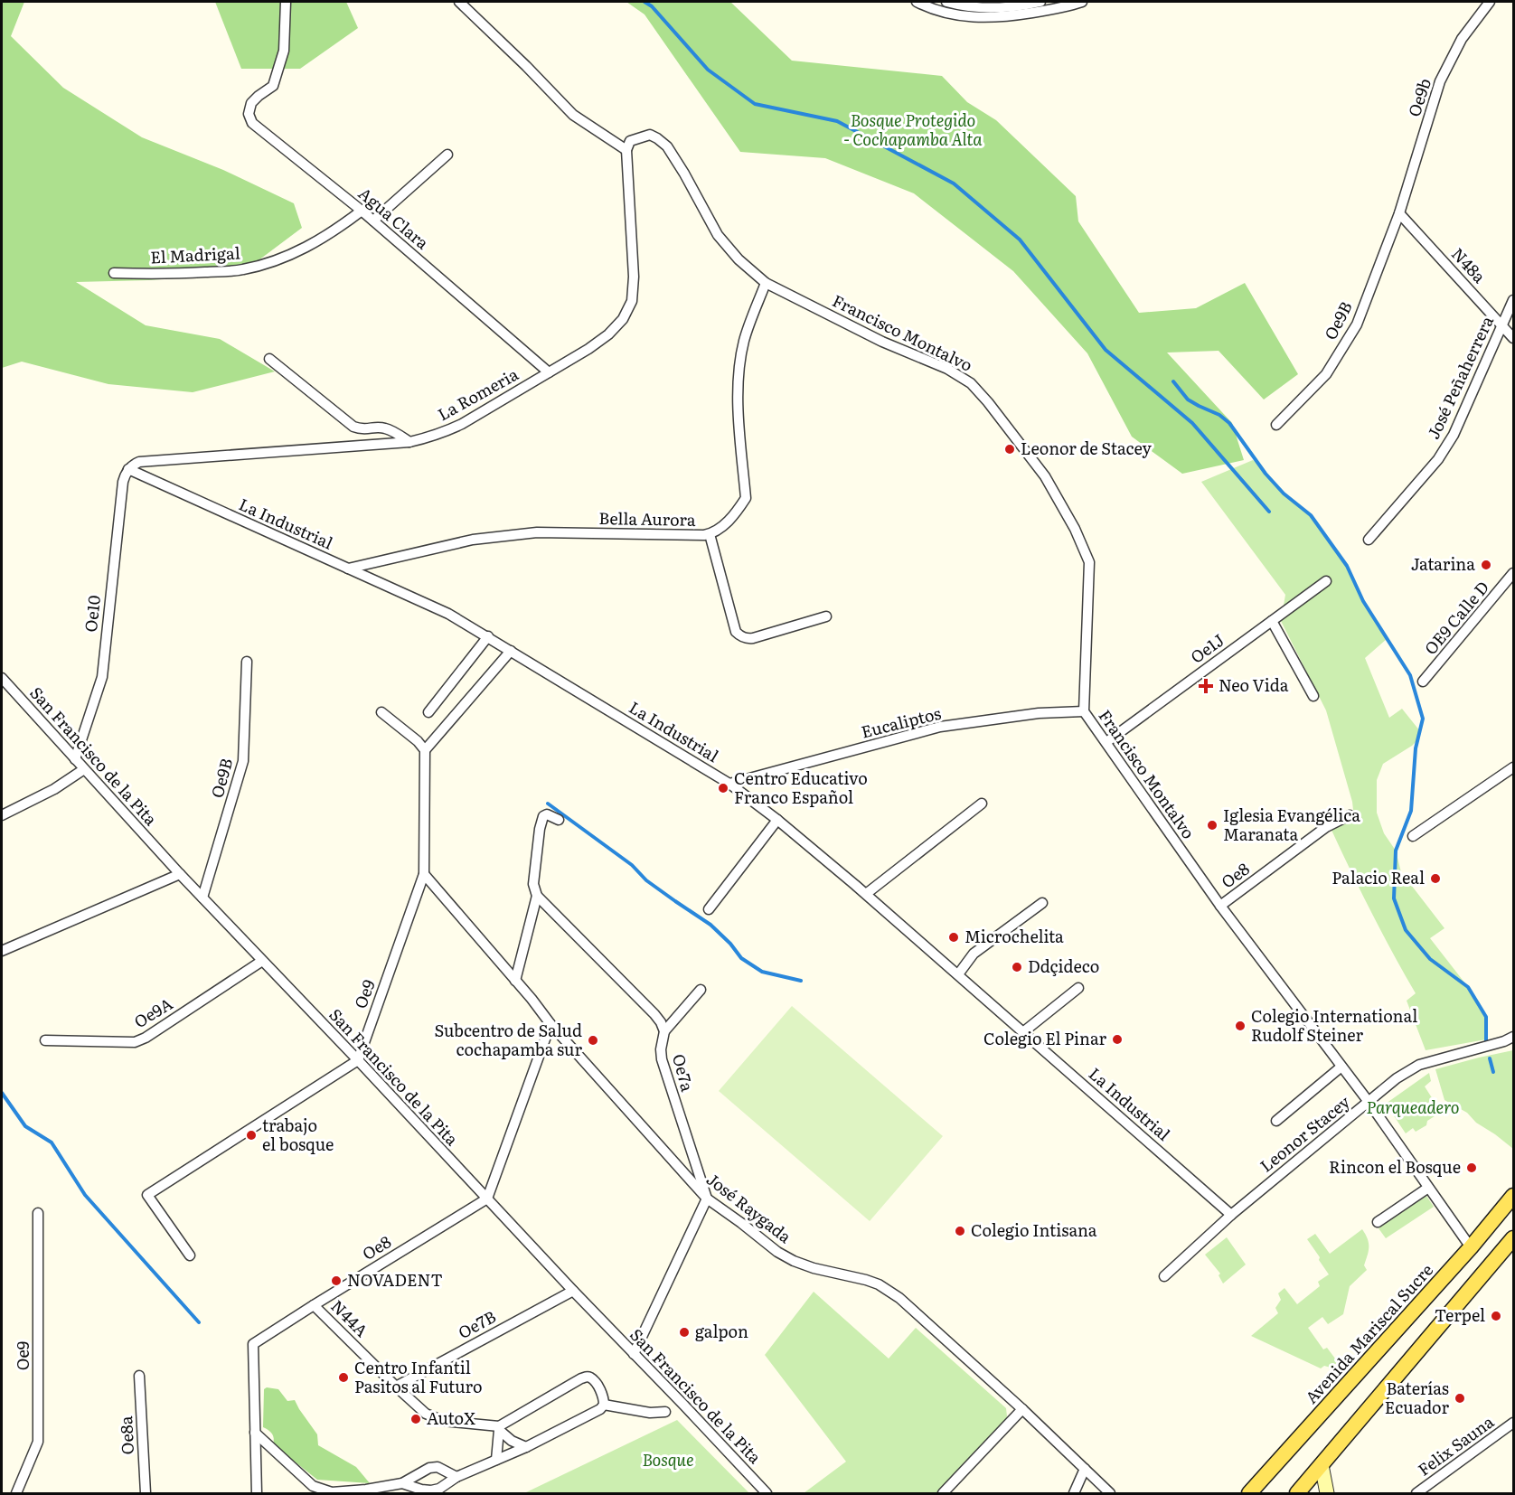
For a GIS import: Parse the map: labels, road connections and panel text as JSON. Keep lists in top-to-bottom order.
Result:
{
  "streets": {
    "main road": ["Avenida Mariscal Sucre"],
    "street": [
      "Oe9b",
      "Agua Clara",
      "El Madrigal",
      "N48a",
      "Oe9B",
      "Francisco Montalvo",
      "José Peñaherrera",
      "La Romeria",
      "Bella Aurora",
      "La Industrial",
      "Oe10",
      "OE9 Calle D",
      "Oe1J",
      "Eucaliptos",
      "San Francisco de la Pita",
      "Oe8",
      "Oe9",
      "Oe9A",
      "Oe7a",
      "Leonor Stacey",
      "José Raygada",
      "N44A",
      "Oe7B",
      "Oe8a",
      "Felix Sauna"
    ]
  },
  "crossings": [
    ["Oe9b", "N48a"],
    ["Oe9b", "Oe9B"],
    ["Agua Clara", "El Madrigal"],
    ["Agua Clara", "La Romeria"],
    ["N48a", "Oe9B"],
    ["N48a", "José Peñaherrera"],
    ["Oe9B", "San Francisco de la Pita"],
    ["Francisco Montalvo", "La Romeria"],
    ["Francisco Montalvo", "Bella Aurora"],
    ["Francisco Montalvo", "Oe1J"],
    ["Francisco Montalvo", "Eucaliptos"],
    ["Francisco Montalvo", "Oe8"],
    ["Francisco Montalvo", "Leonor Stacey"],
    ["Francisco Montalvo", "Avenida Mariscal Sucre"],
    ["La Romeria", "La Industrial"],
    ["La Romeria", "Oe10"],
    ["Bella Aurora", "La Industrial"],
    ["La Industrial", "Oe10"],
    ["La Industrial", "Eucaliptos"],
    ["La Industrial", "Leonor Stacey"],
    ["Oe10", "San Francisco de la Pita"],
    ["San Francisco de la Pita", "Oe8"],
    ["San Francisco de la Pita", "Oe9"],
    ["San Francisco de la Pita", "Oe9A"],
    ["San Francisco de la Pita", "Oe7B"],
    ["Oe8", "N44A"],
    ["Oe9", "José Raygada"],
    ["Oe7a", "José Raygada"],
    ["N44A", "Oe7B"]
  ],
  "parks": ["Bosque Protegido - Cochapamba Alta", "Parqueadero", "Bosque"],
  "places": {
    "other": [
      "Leonor de Stacey",
      "Jatarina",
      "Centro Educativo Franco Español",
      "Iglesia Evangélica Maranata",
      "Palacio Real",
      "Microchelita",
      "Ddçideco",
      "Colegio International Rudolf Steiner",
      "Colegio El Pinar",
      "Subcentro de Salud cochapamba sur",
      "trabajo el bosque",
      "Rincon el Bosque",
      "Colegio Intisana",
      "NOVADENT",
      "Terpel",
      "galpon",
      "Centro Infantil Pasitos al Futuro",
      "Baterías Ecuador",
      "AutoX"
    ],
    "health": ["Neo Vida"]
  }
}
